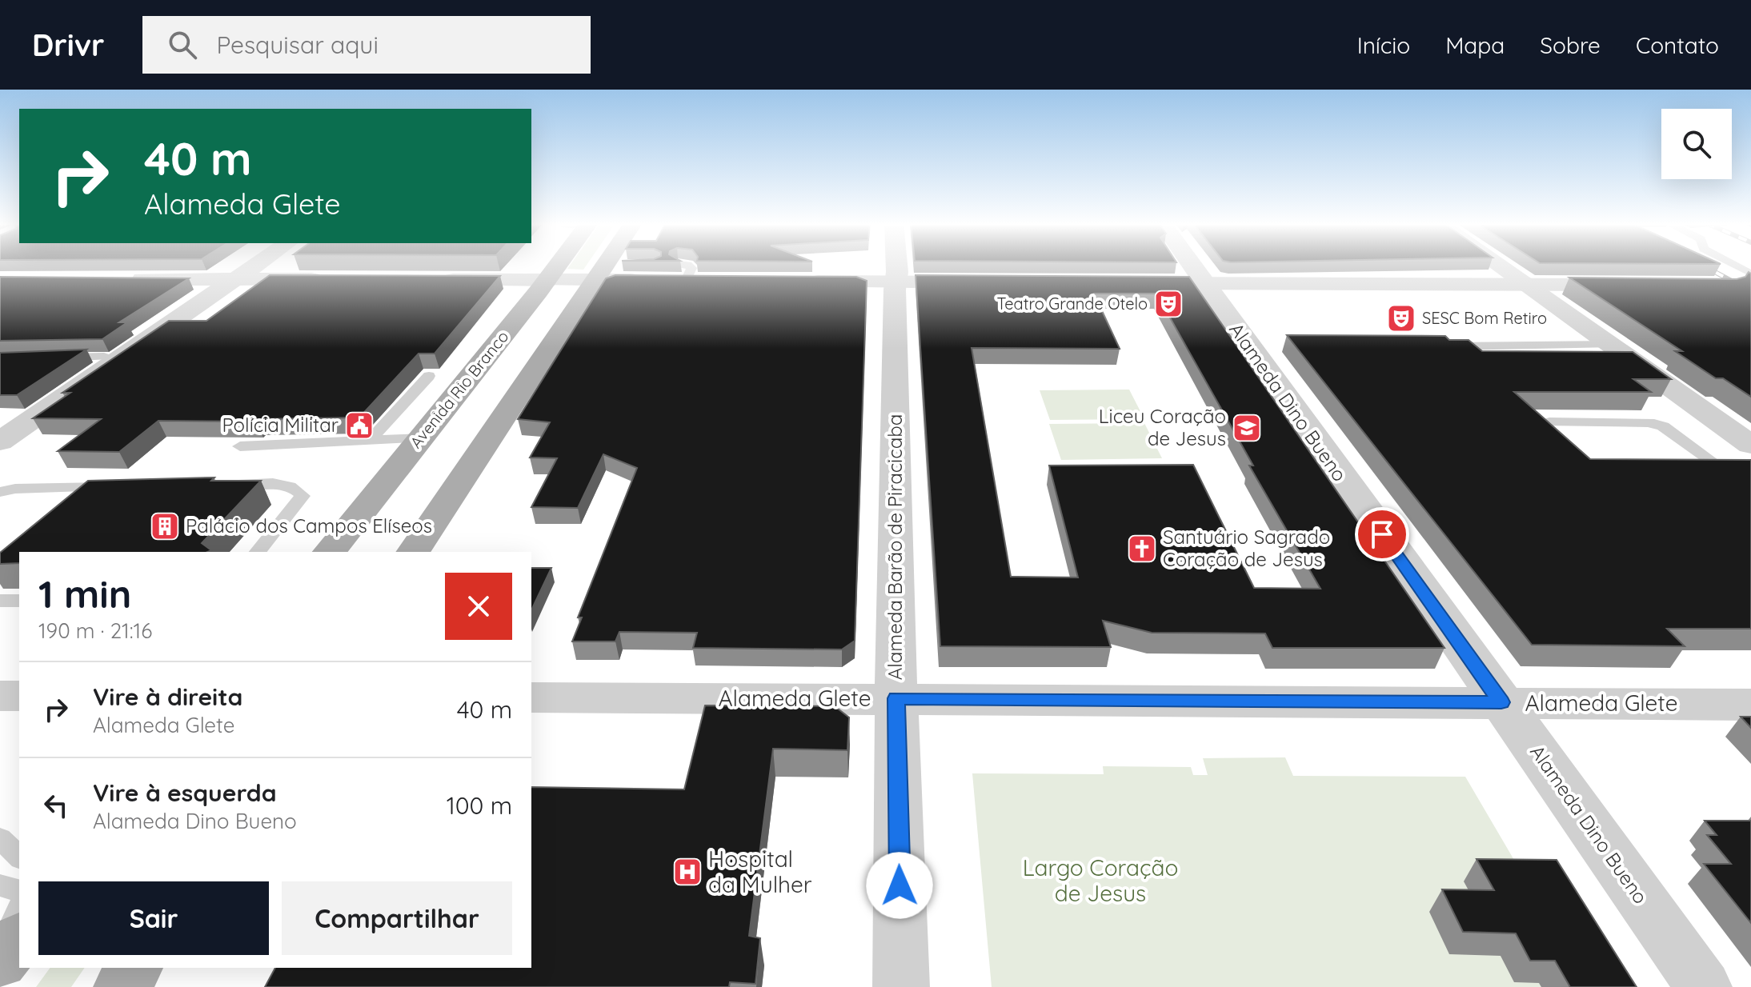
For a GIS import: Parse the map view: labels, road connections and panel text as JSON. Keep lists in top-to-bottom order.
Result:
{
  "streets": {
    "main road": ["Avenida Rio Branco"],
    "street": ["Alameda Dino Bueno", "Alameda Barão de Piracicaba", "Alameda Glete"]
  },
  "crossings": [
    ["Alameda Dino Bueno", "Alameda Glete"],
    ["Alameda Barão de Piracicaba", "Alameda Glete"]
  ],
  "parks": ["Largo Coração de Jesus"],
  "places": {
    "theatre": ["Teatro Grande Otelo", "SESC Bom Retiro"],
    "public building": ["Polícia Militar"],
    "school or university": ["Liceu Coração de Jesus"],
    "building": ["Palácio dos Campos Elíseos"],
    "church": ["Santuário Sagrado Coração de Jesus"],
    "hospital": ["Hospital da Mulher"]
  },
  "page": {
    "header": "Drivr",
    "search": "Pesquisar aqui",
    "nav": [
      "Início",
      "Mapa",
      "Sobre",
      "Contato"
    ],
    "turn": ["40 m", "Alameda Glete"],
    "heading": ["1 min", "190 m · 21:16"],
    "list": [
      {
        "name": "Vire à direita",
        "note": "Alameda Glete",
        "value": "40 m"
      },
      {
        "name": "Vire à esquerda",
        "note": "Alameda Dino Bueno",
        "value": "100 m"
      }
    ],
    "buttons": ["Sair", "Compartilhar"]
  }
}
